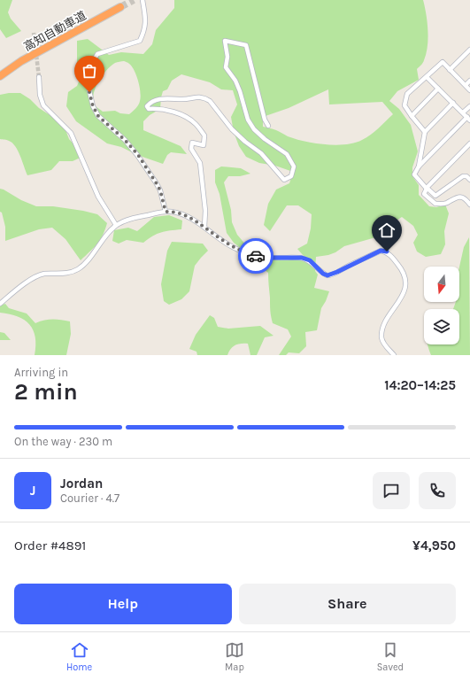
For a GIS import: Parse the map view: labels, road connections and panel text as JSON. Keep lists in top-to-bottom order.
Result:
{
  "streets": {
    "highway": ["高知自動車道"]
  },
  "north": "bottom",
  "page": {
    "heading": ["2 min", "Arriving in", "14:20–14:25"],
    "panel": [
      "Jordan",
      "Courier · 4.7",
      "Order #4891",
      "¥4,950"
    ],
    "bar": "On the way · 230 m",
    "round": "J",
    "buttons": ["Help", "Share"],
    "tabs": ["Home", "Map", "Saved"]
  }
}
